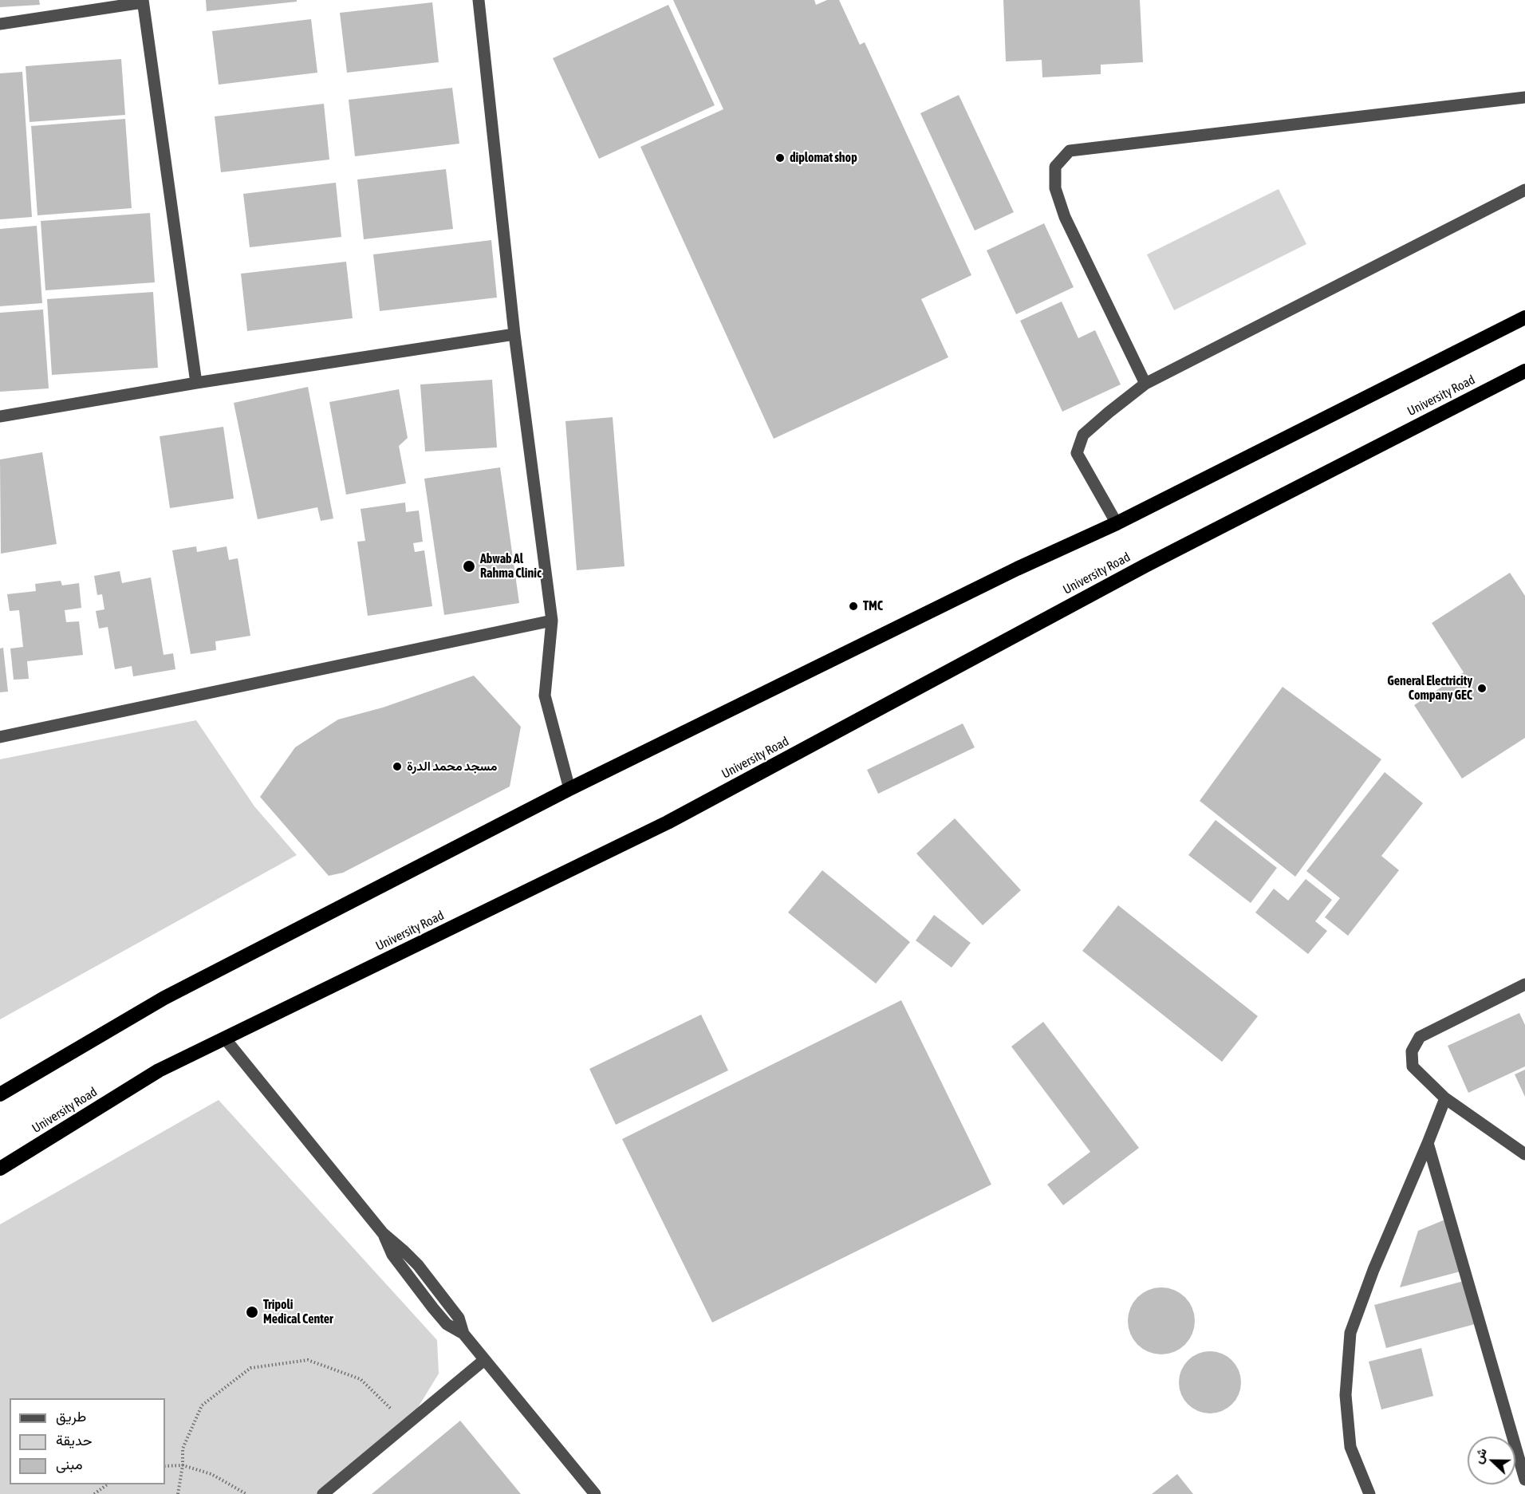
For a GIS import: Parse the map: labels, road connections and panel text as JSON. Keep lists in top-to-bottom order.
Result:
{
  "streets": {
    "highway": ["University Road"]
  },
  "places": [
    "diplomat shop",
    "Abwab Al Rahma Clinic",
    "TMC",
    "General Electricity Company GEC",
    "مسجد محمد الدرة",
    "Tripoli Medical Center"
  ],
  "legend": ["طريق", "حديقة", "مبنى"],
  "north": "left"
}
